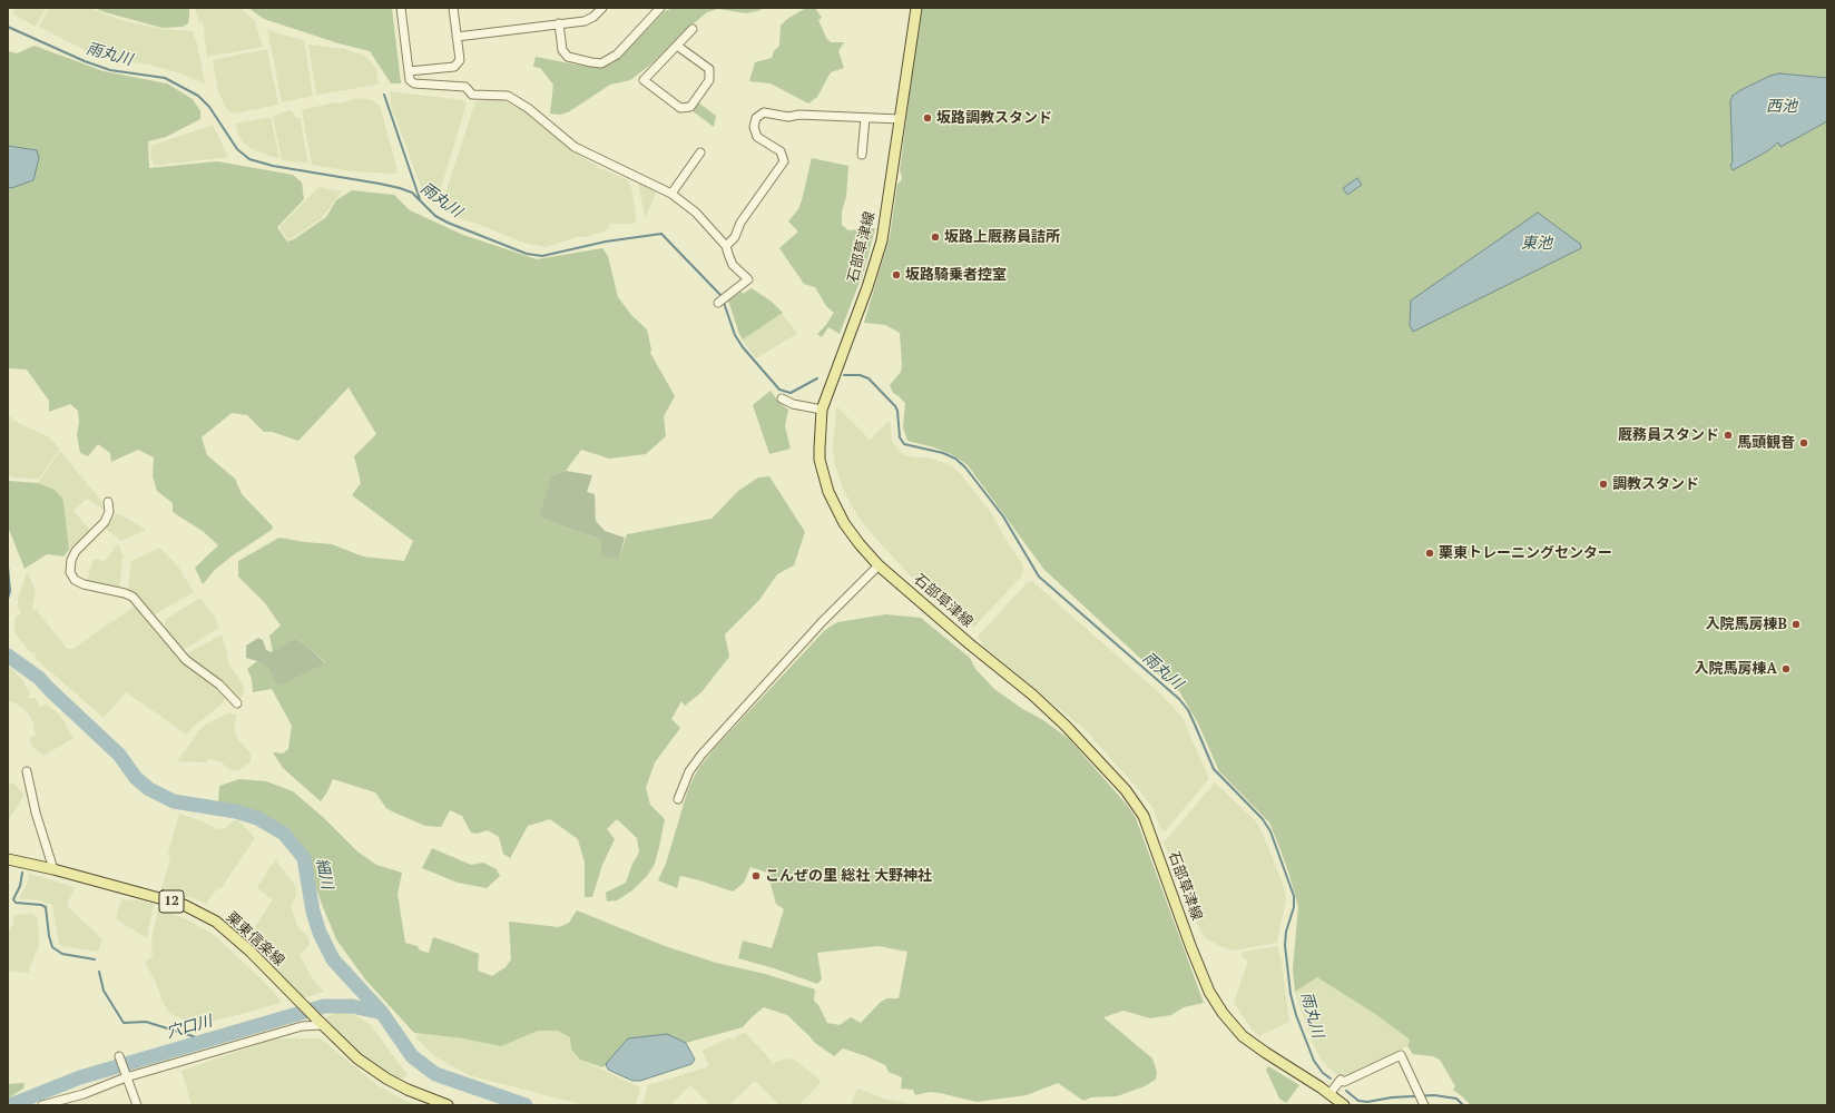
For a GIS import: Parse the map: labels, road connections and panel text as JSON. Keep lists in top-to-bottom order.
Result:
{
  "streets": {
    "main road": ["石部草津線", "12", "栗東信楽線"]
  },
  "water": [
    "雨丸川",
    "西池",
    "東池",
    "細川",
    "穴口川"
  ],
  "places": [
    "坂路調教スタンド",
    "坂路上厩務員詰所",
    "坂路騎乗者控室",
    "厩務員スタンド",
    "馬頭観音",
    "調教スタンド",
    "栗東トレーニングセンター",
    "入院馬房棟B",
    "入院馬房棟A",
    "こんぜの里 総社 大野神社"
  ]
}
